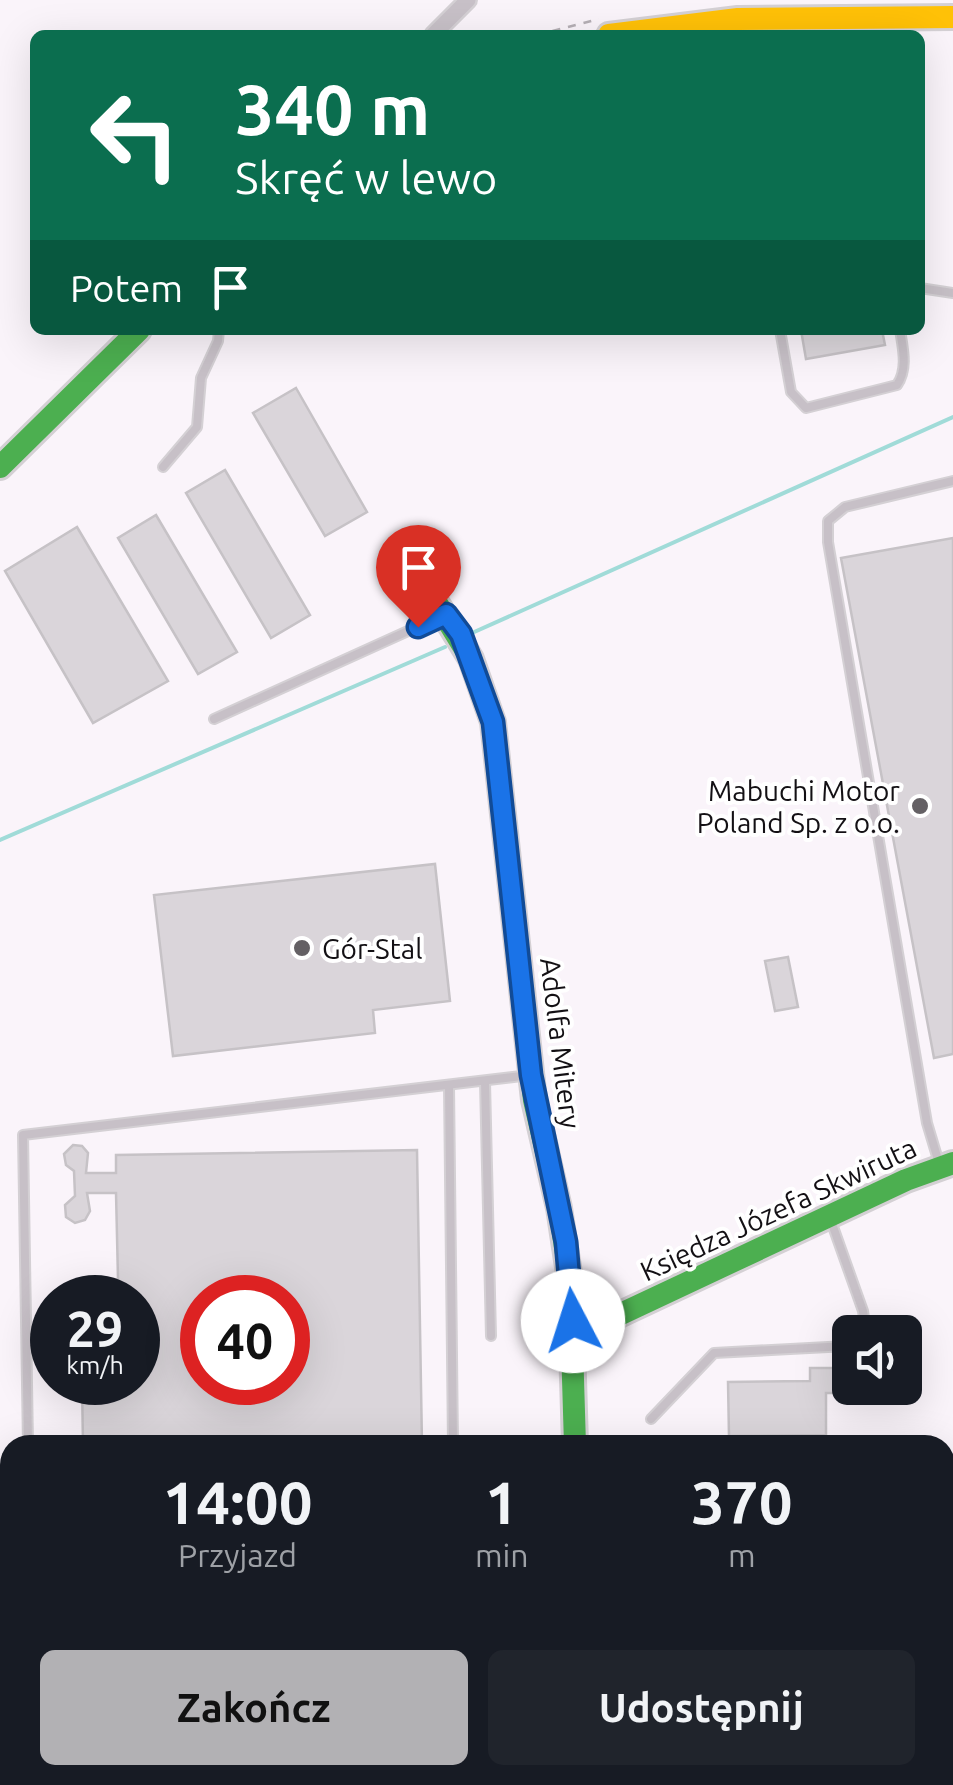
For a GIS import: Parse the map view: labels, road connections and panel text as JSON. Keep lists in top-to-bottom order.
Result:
{
  "streets": {
    "street": ["Adolfa Mitery", "Księdza Józefa Skwiruta"]
  },
  "crossings": [
    ["Adolfa Mitery", "Księdza Józefa Skwiruta"]
  ],
  "places": ["Mabuchi Motor Poland Sp. z o.o.", "Gór-Stal"],
  "page": {
    "turn": ["340 m", "Skręć w lewo"],
    "then": "Potem",
    "speed": "29 km/h",
    "limit": "40",
    "eta": [
      "14:00",
      "Przyjazd",
      "1",
      "min",
      "370",
      "m"
    ],
    "buttons": ["Zakończ", "Udostępnij"]
  }
}
